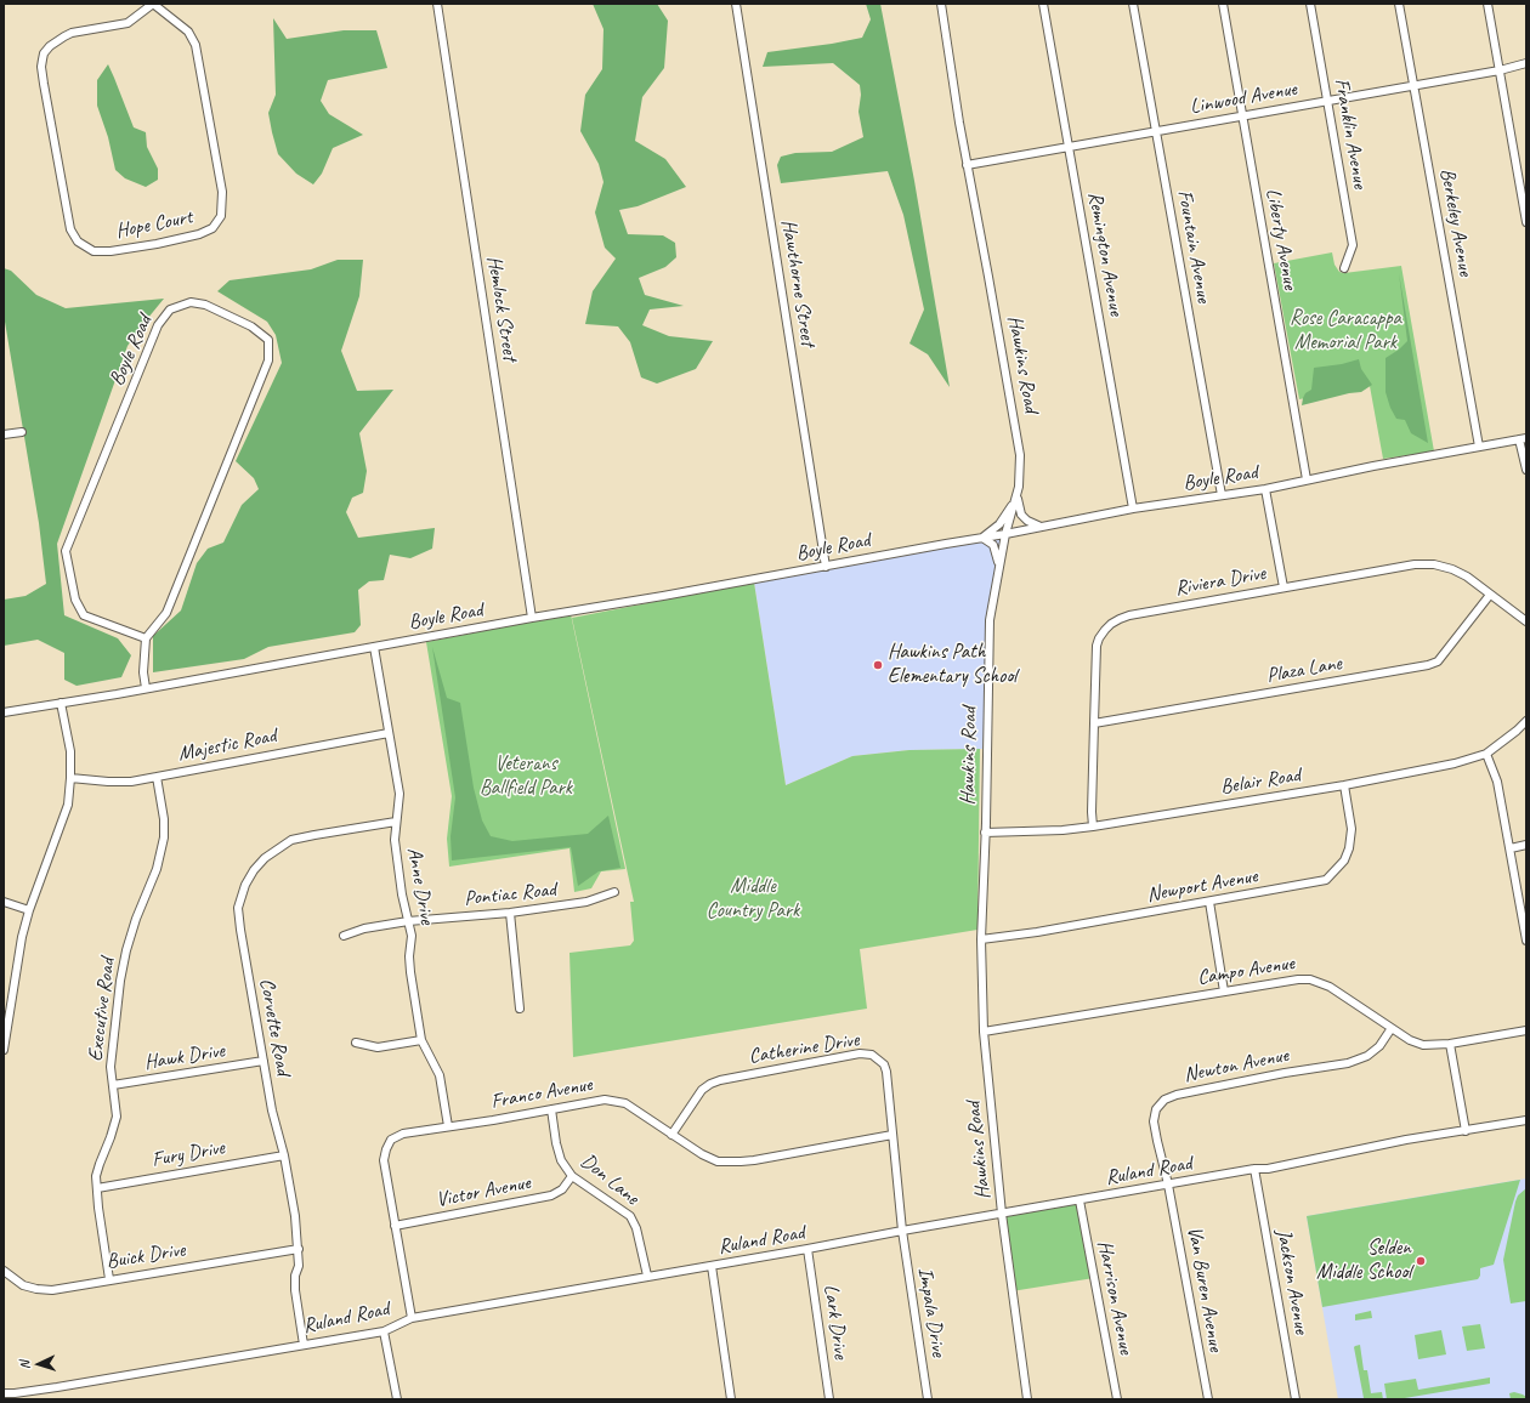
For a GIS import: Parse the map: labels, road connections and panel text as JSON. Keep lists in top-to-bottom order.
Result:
{
  "streets": {
    "street": [
      "Linwood Avenue",
      "Franklin Avenue",
      "Berkeley Avenue",
      "Hope Court",
      "Liberty Avenue",
      "Fountain Avenue",
      "Remington Avenue",
      "Hawthorne Street",
      "Hemlock Street",
      "Boyle Road",
      "Hawkins Road",
      "Riviera Drive",
      "Plaza Lane",
      "Majestic Road",
      "Belair Road",
      "Anne Drive",
      "Newport Avenue",
      "Pontiac Road",
      "Campo Avenue",
      "Executive Road",
      "Corvette Road",
      "Catherine Drive",
      "Hawk Drive",
      "Newton Avenue",
      "Franco Avenue",
      "Fury Drive",
      "Ruland Road",
      "Don Lane",
      "Victor Avenue",
      "Buick Drive",
      "Jackson Avenue",
      "Van Buren Avenue",
      "Harrison Avenue",
      "Impala Drive",
      "Lark Drive"
    ]
  },
  "crossings": [
    ["Linwood Avenue", "Franklin Avenue"],
    ["Linwood Avenue", "Berkeley Avenue"],
    ["Linwood Avenue", "Liberty Avenue"],
    ["Linwood Avenue", "Fountain Avenue"],
    ["Linwood Avenue", "Remington Avenue"],
    ["Linwood Avenue", "Hawkins Road"],
    ["Berkeley Avenue", "Boyle Road"],
    ["Liberty Avenue", "Boyle Road"],
    ["Fountain Avenue", "Boyle Road"],
    ["Remington Avenue", "Boyle Road"],
    ["Hawthorne Street", "Boyle Road"],
    ["Hemlock Street", "Boyle Road"],
    ["Boyle Road", "Hawkins Road"],
    ["Boyle Road", "Anne Drive"],
    ["Hawkins Road", "Belair Road"],
    ["Hawkins Road", "Newport Avenue"],
    ["Hawkins Road", "Campo Avenue"],
    ["Hawkins Road", "Ruland Road"],
    ["Riviera Drive", "Plaza Lane"],
    ["Riviera Drive", "Belair Road"],
    ["Majestic Road", "Anne Drive"],
    ["Majestic Road", "Executive Road"],
    ["Belair Road", "Newport Avenue"],
    ["Anne Drive", "Pontiac Road"],
    ["Anne Drive", "Corvette Road"],
    ["Anne Drive", "Franco Avenue"],
    ["Campo Avenue", "Newton Avenue"],
    ["Executive Road", "Hawk Drive"],
    ["Executive Road", "Fury Drive"],
    ["Executive Road", "Buick Drive"],
    ["Corvette Road", "Hawk Drive"],
    ["Corvette Road", "Fury Drive"],
    ["Corvette Road", "Ruland Road"],
    ["Corvette Road", "Buick Drive"],
    ["Catherine Drive", "Franco Avenue"],
    ["Catherine Drive", "Ruland Road"],
    ["Catherine Drive", "Impala Drive"],
    ["Newton Avenue", "Ruland Road"],
    ["Newton Avenue", "Van Buren Avenue"],
    ["Franco Avenue", "Ruland Road"],
    ["Franco Avenue", "Don Lane"],
    ["Franco Avenue", "Victor Avenue"],
    ["Ruland Road", "Don Lane"],
    ["Ruland Road", "Jackson Avenue"],
    ["Ruland Road", "Van Buren Avenue"],
    ["Ruland Road", "Harrison Avenue"],
    ["Ruland Road", "Impala Drive"],
    ["Ruland Road", "Lark Drive"],
    ["Don Lane", "Victor Avenue"]
  ],
  "parks": ["Rose Caracappa Memorial Park", "Veterans Ballfield Park", "Middle Country Park"],
  "places": ["Hawkins Path Elementary School", "Selden Middle School"],
  "north": "left"
}
